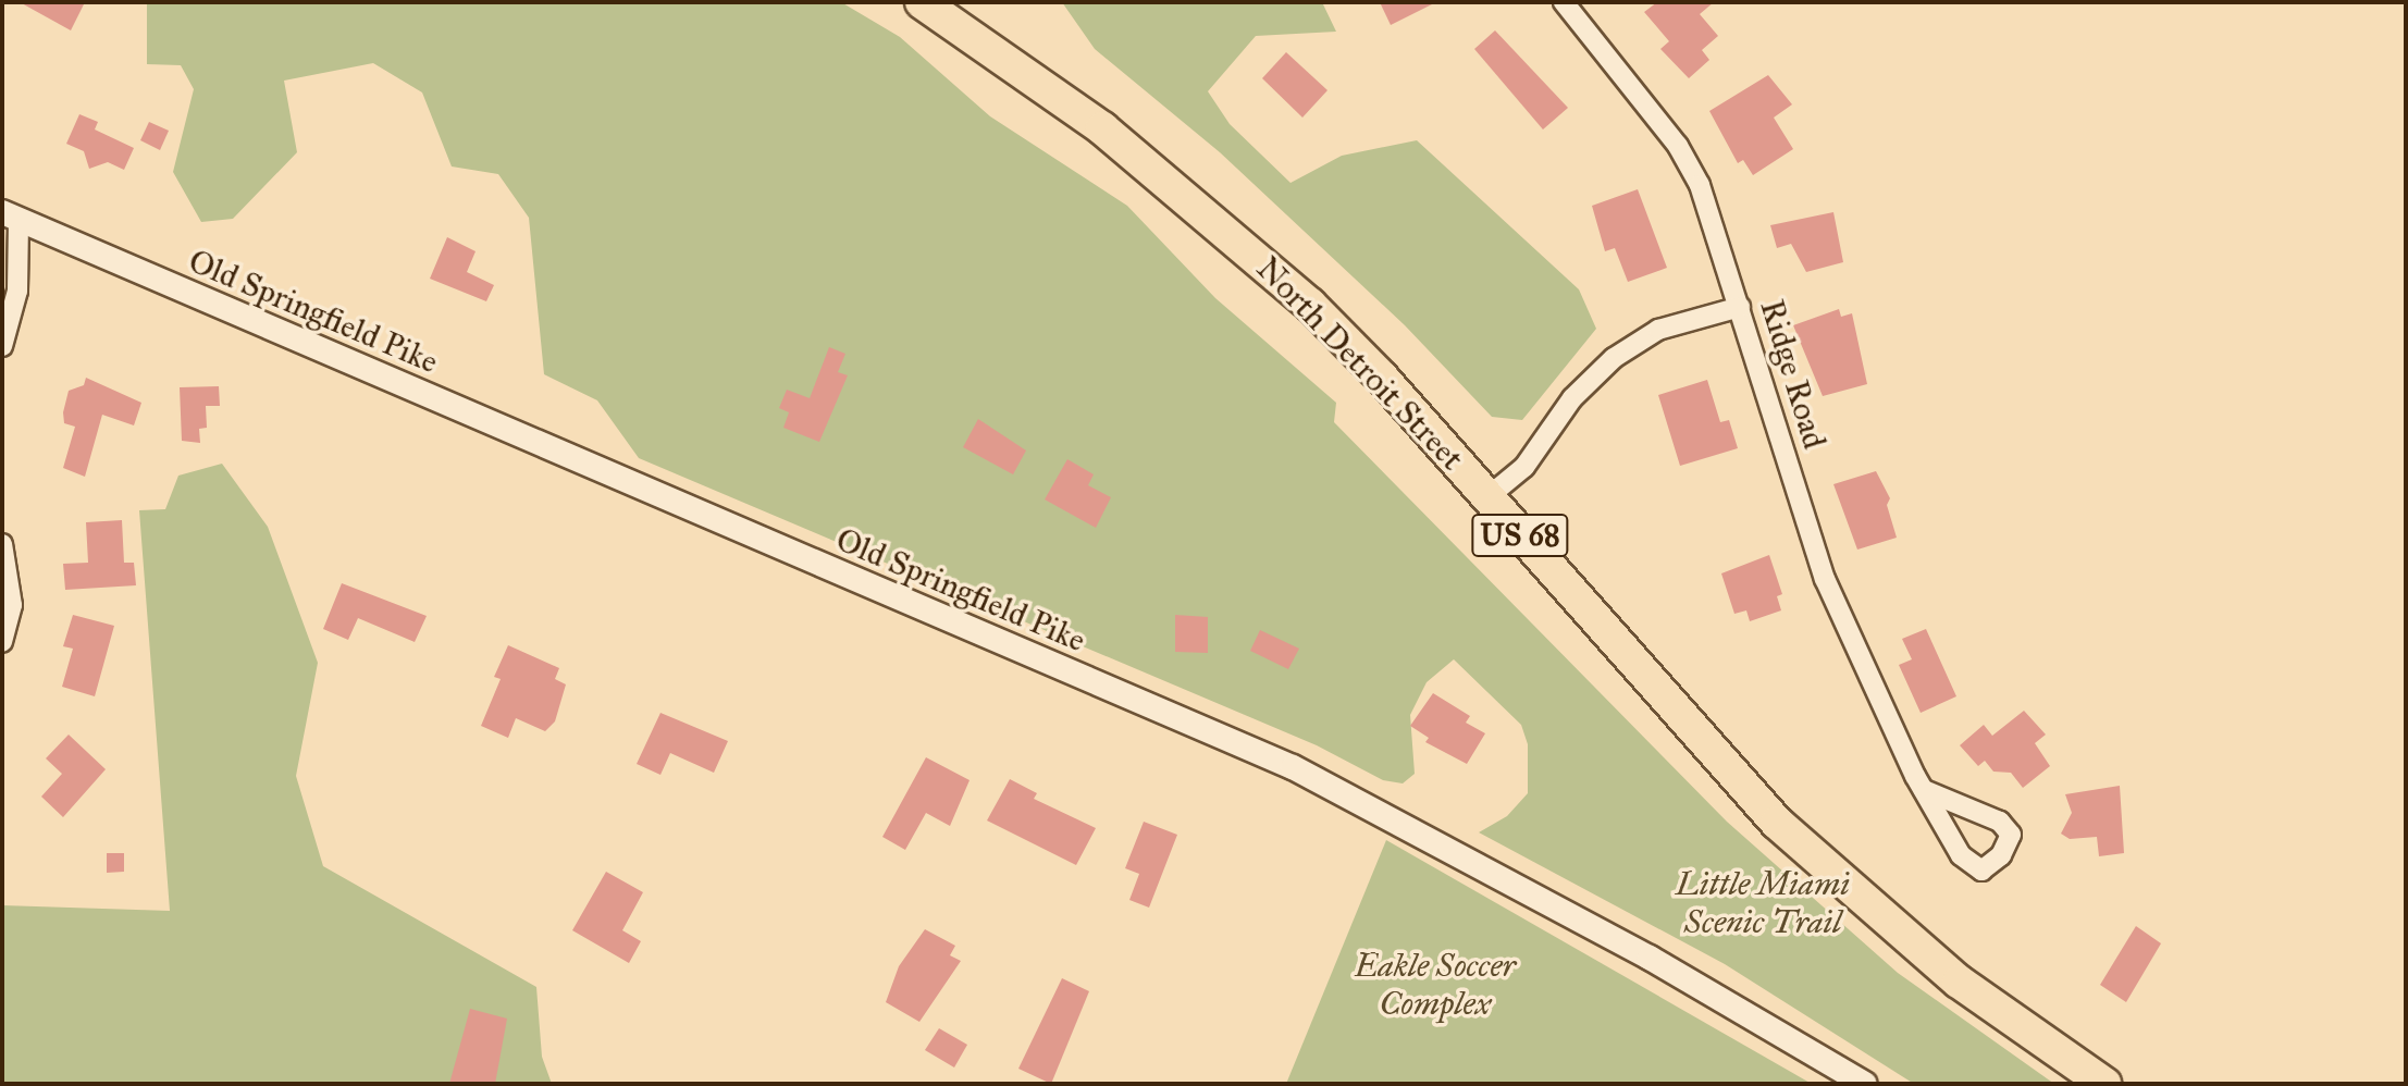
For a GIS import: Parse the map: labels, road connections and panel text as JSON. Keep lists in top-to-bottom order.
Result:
{
  "streets": {
    "highway": ["North Detroit Street", "US 68"],
    "street": ["Old Springfield Pike", "Ridge Road"]
  },
  "parks": ["Little Miami Scenic Trail", "Eakle Soccer Complex"]
}
